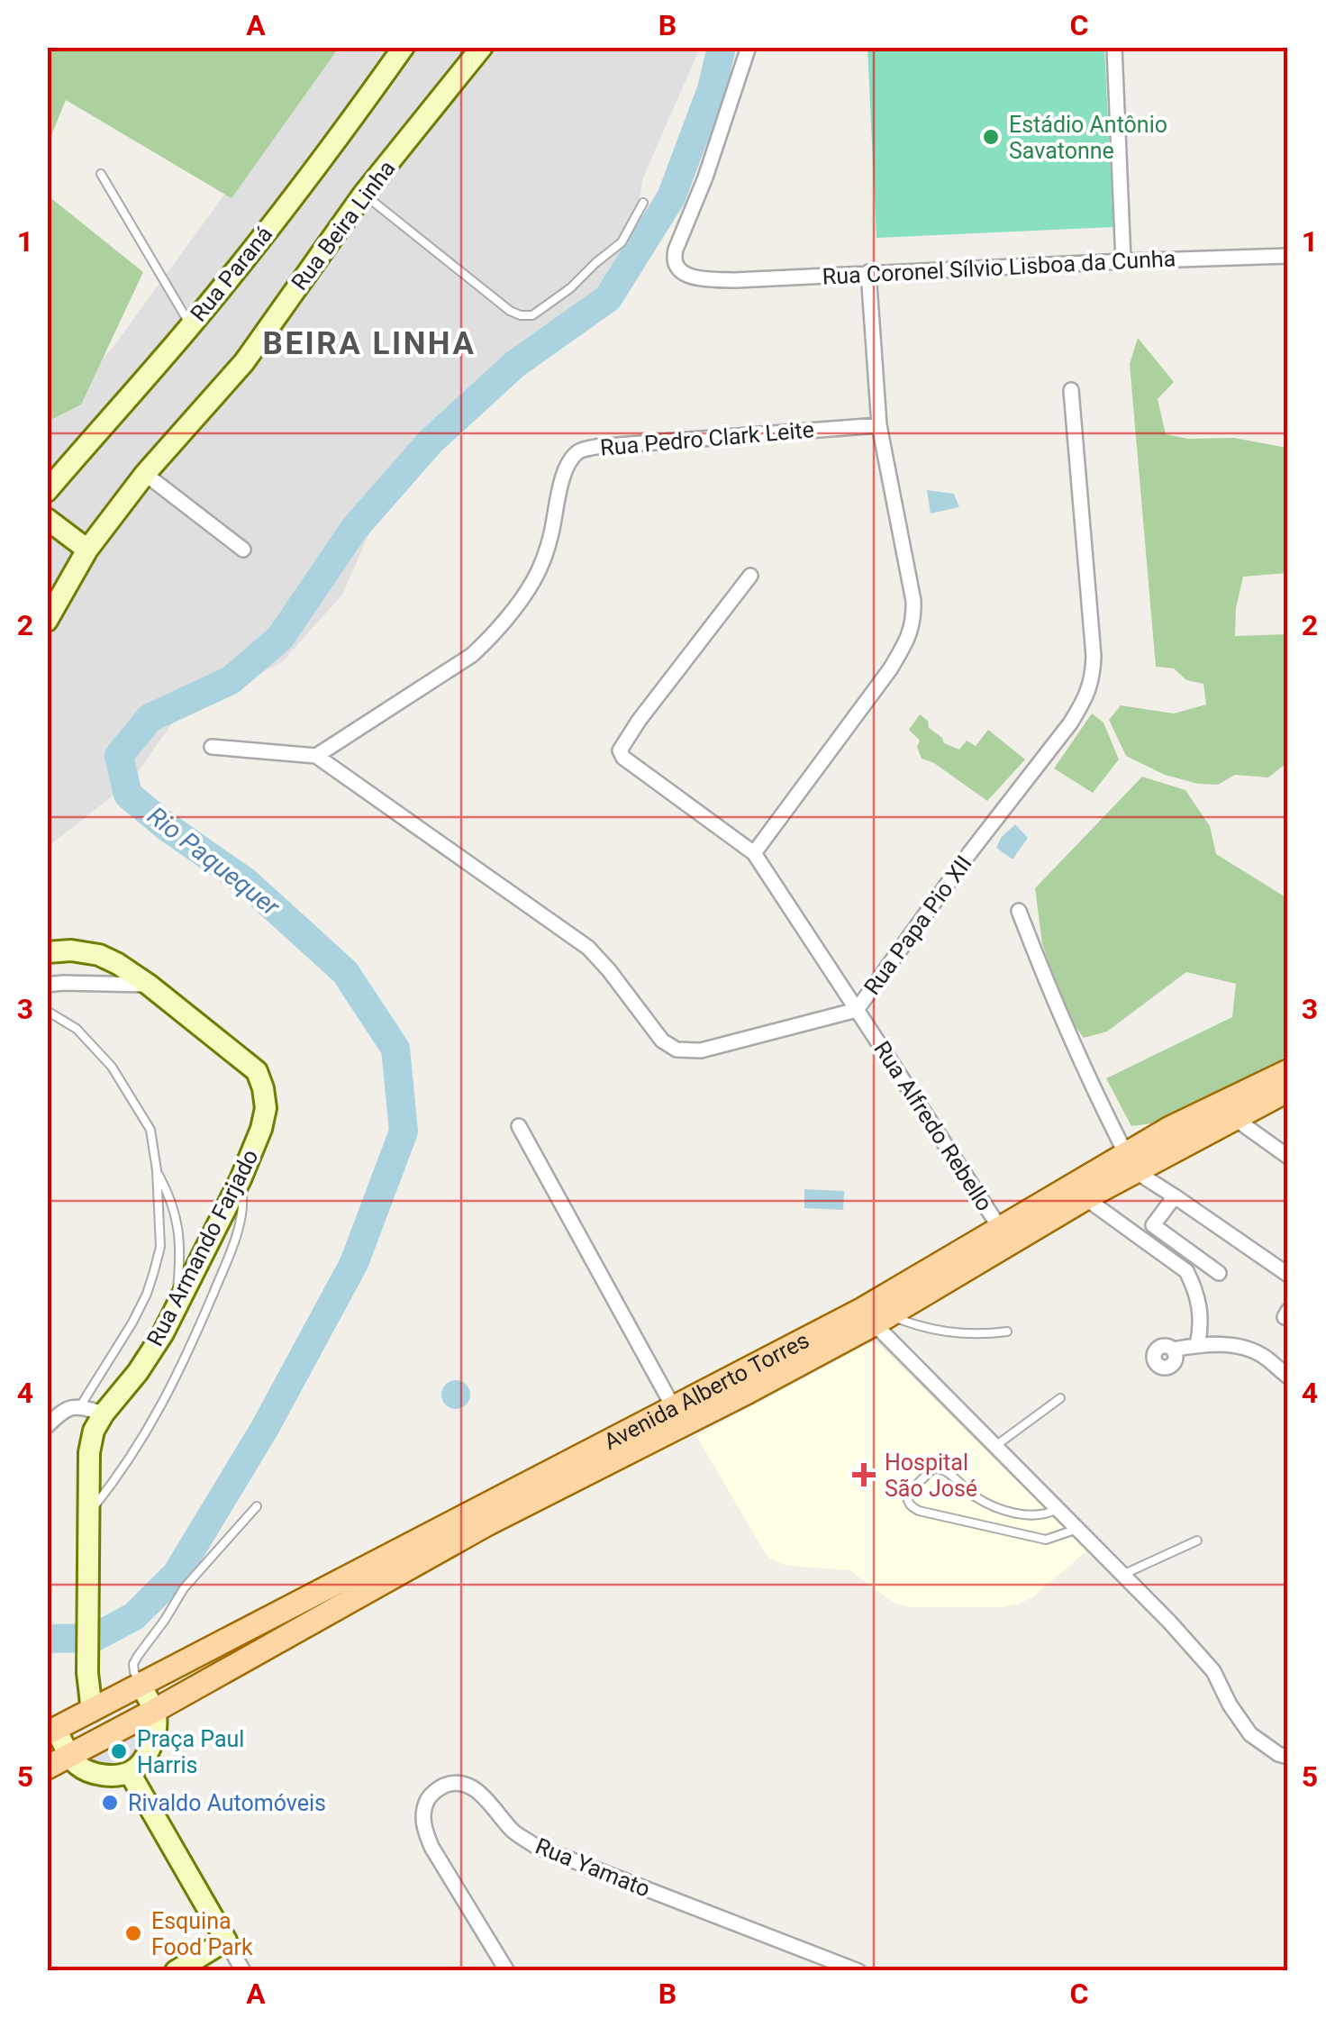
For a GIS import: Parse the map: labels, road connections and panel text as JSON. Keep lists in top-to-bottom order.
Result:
{
  "streets": {
    "main road": ["Avenida Alberto Torres"],
    "street": [
      "Rua Beira Linha",
      "Rua Coronel Sílvio Lisboa da Cunha",
      "Rua Paraná",
      "Rua Pedro Clark Leite",
      "Rua Papa Pio XII",
      "Rua Alfredo Rebello",
      "Rua Armando Farjado",
      "Rua Yamato"
    ]
  },
  "crossings": [
    ["Rua Pedro Clark Leite", "Rua Papa Pio XII"],
    ["Rua Papa Pio XII", "Rua Alfredo Rebello"],
    ["Rua Alfredo Rebello", "Avenida Alberto Torres"],
    ["Rua Armando Farjado", "Avenida Alberto Torres"]
  ],
  "districts": ["BEIRA LINHA"],
  "water": ["Rio Paquequer"],
  "places": {
    "other": [
      "Estádio Antônio Savatonne",
      "Praça Paul Harris",
      "Rivaldo Automóveis",
      "Esquina Food Park"
    ],
    "health": ["Hospital São José"]
  },
  "grid": {
    "columns": ["A", "B", "C"],
    "rows": [
      "1",
      "2",
      "3",
      "4",
      "5"
    ]
  }
}
